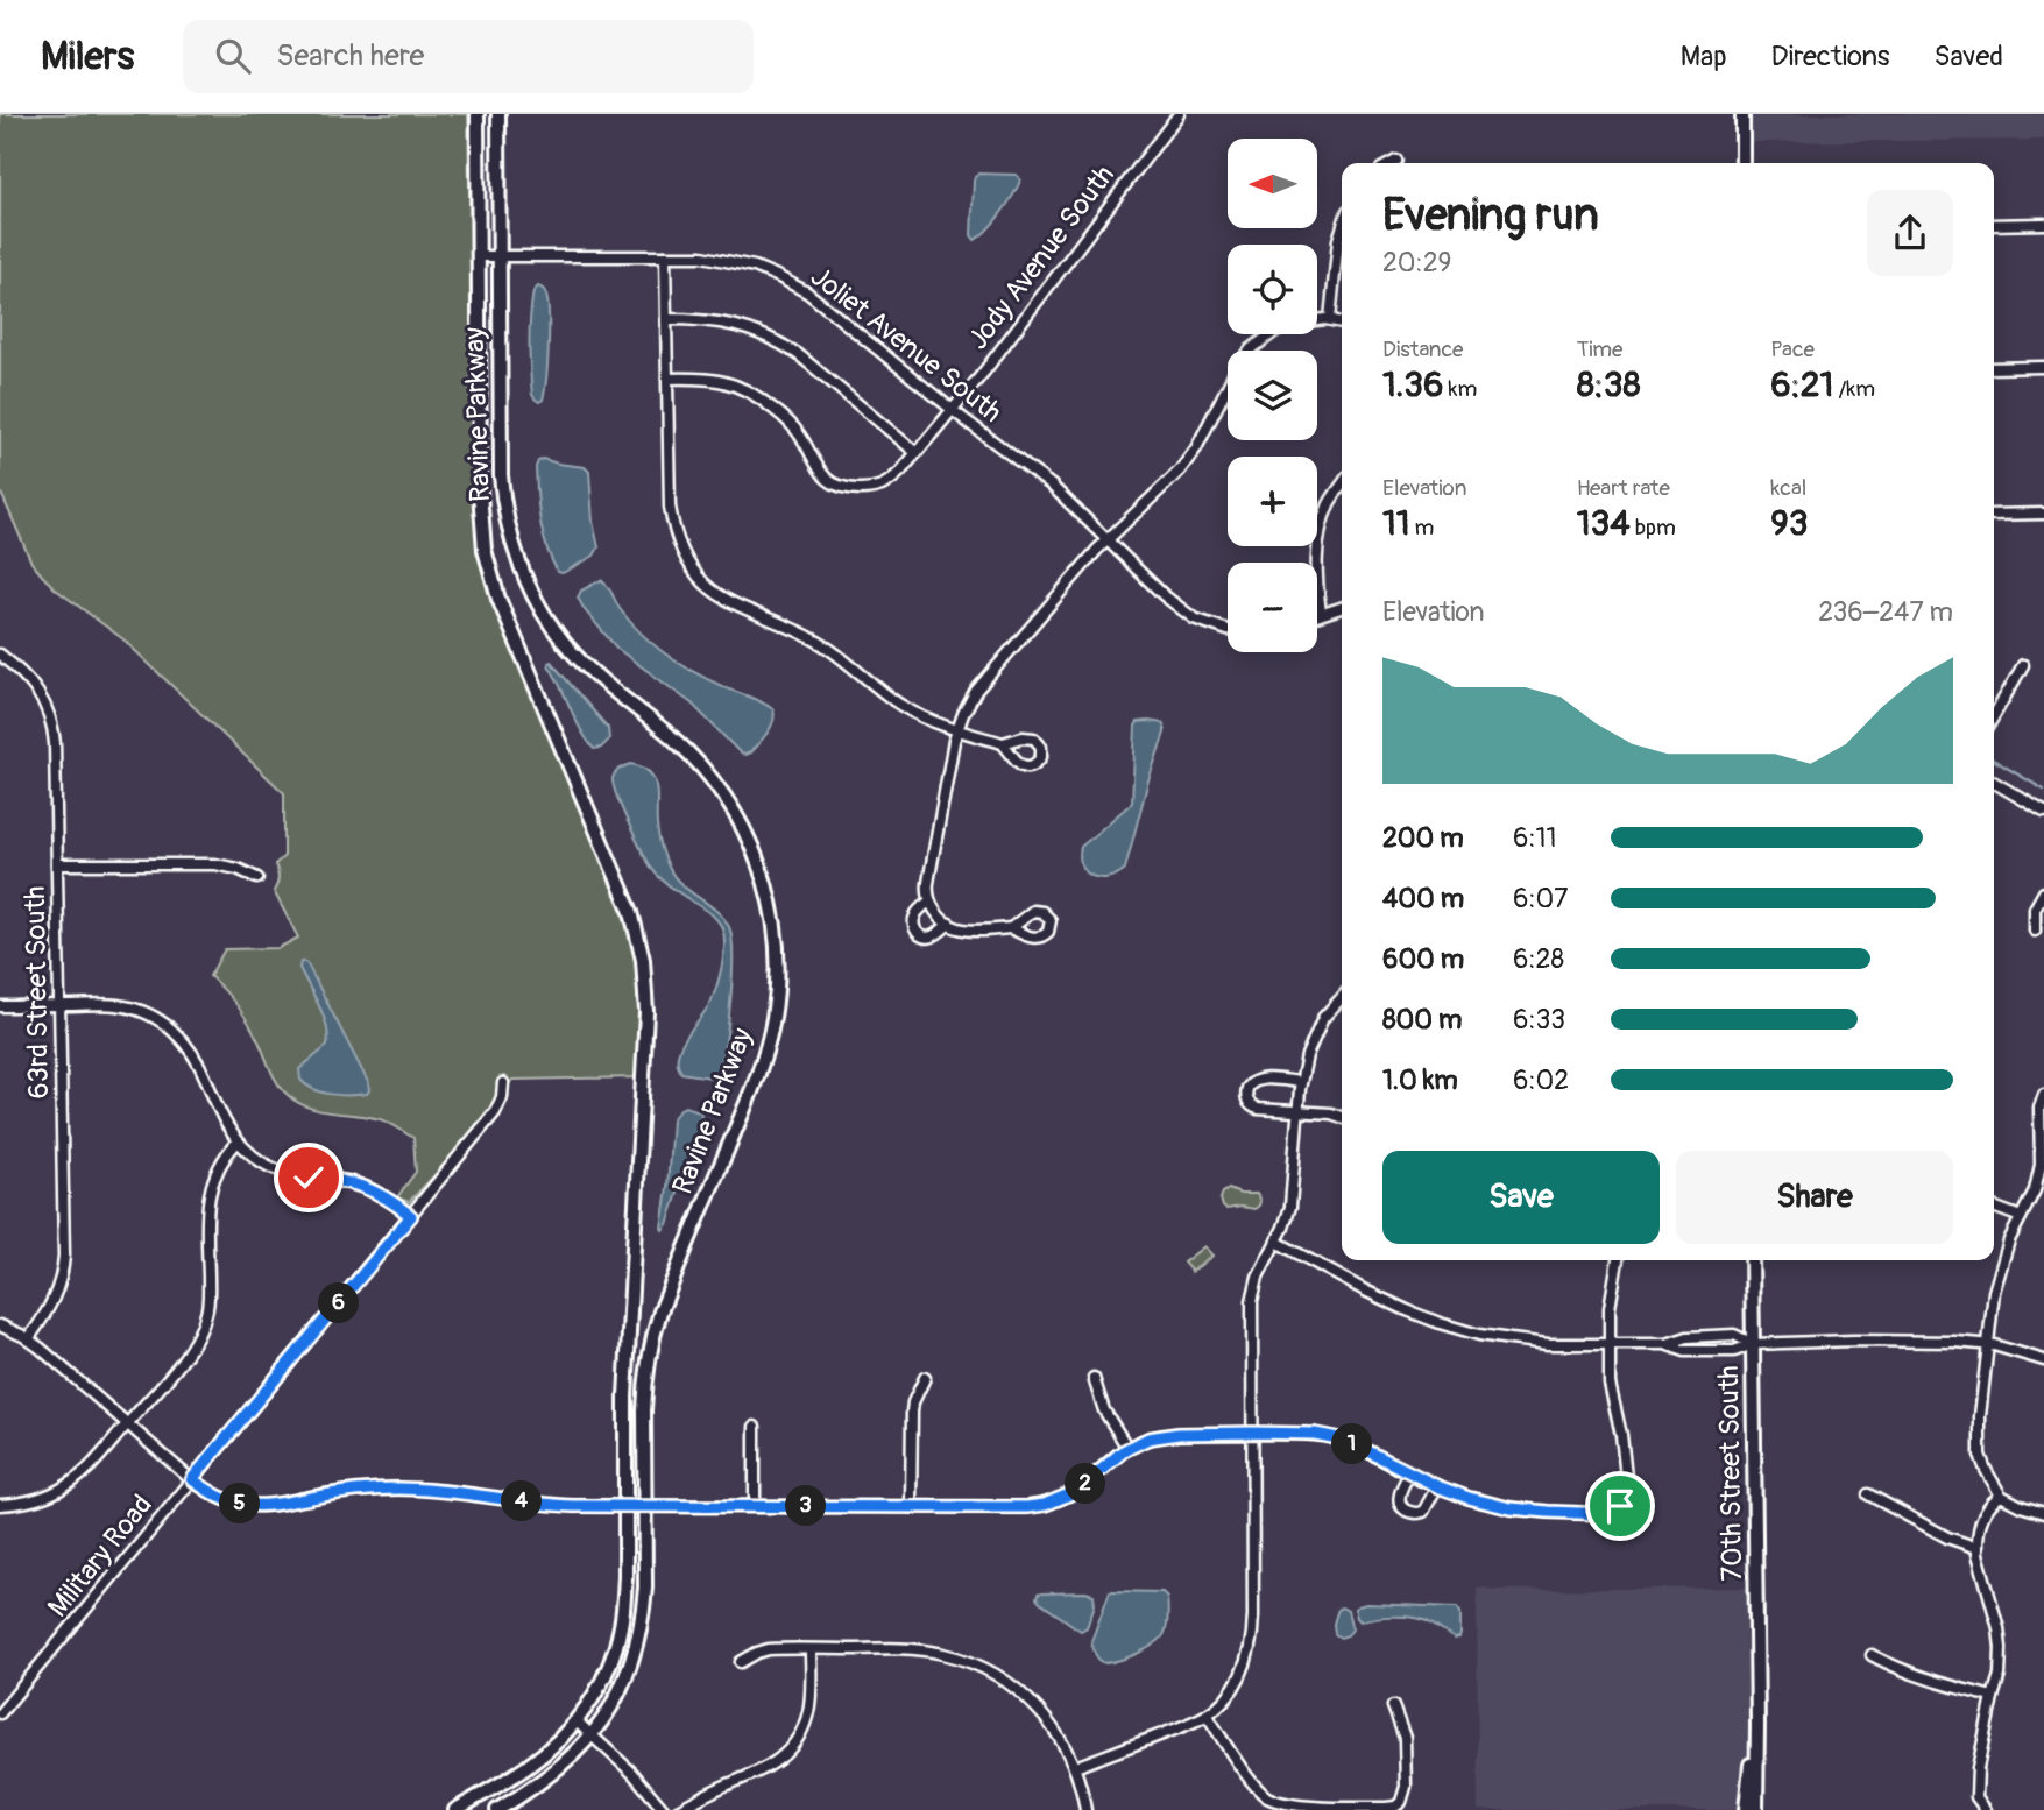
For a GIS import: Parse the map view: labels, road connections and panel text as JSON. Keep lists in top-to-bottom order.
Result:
{
  "streets": {
    "street": [
      "Jody Avenue South",
      "Joliet Avenue South",
      "Ravine Parkway",
      "63rd Street South",
      "70th Street South",
      "Military Road"
    ]
  },
  "crossings": [
    ["Jody Avenue South", "Joliet Avenue South"],
    ["Joliet Avenue South", "Ravine Parkway"]
  ],
  "north": "left",
  "page": {
    "header": "Milers",
    "search": "Search here",
    "nav": ["Map", "Directions", "Saved"],
    "map_buttons": ["+", "−"],
    "heading": ["Evening run", "20:29"],
    "stats": [
      ["Distance", "1.36 km"],
      ["Time", "8:38"],
      ["Pace", "6:21 /km"],
      ["Elevation", "11 m"],
      ["Heart rate", "134 bpm"],
      ["kcal", "93"]
    ],
    "chart": ["Elevation", "236–247 m"],
    "list": [
      {
        "name": "200 m",
        "note": "6:11"
      },
      {
        "name": "400 m",
        "note": "6:07"
      },
      {
        "name": "600 m",
        "note": "6:28"
      },
      {
        "name": "800 m",
        "note": "6:33"
      },
      {
        "name": "1.0 km",
        "note": "6:02"
      }
    ],
    "buttons": ["Save", "Share"],
    "pins": [
      "6",
      "1",
      "2",
      "4",
      "5",
      "3"
    ]
  }
}
